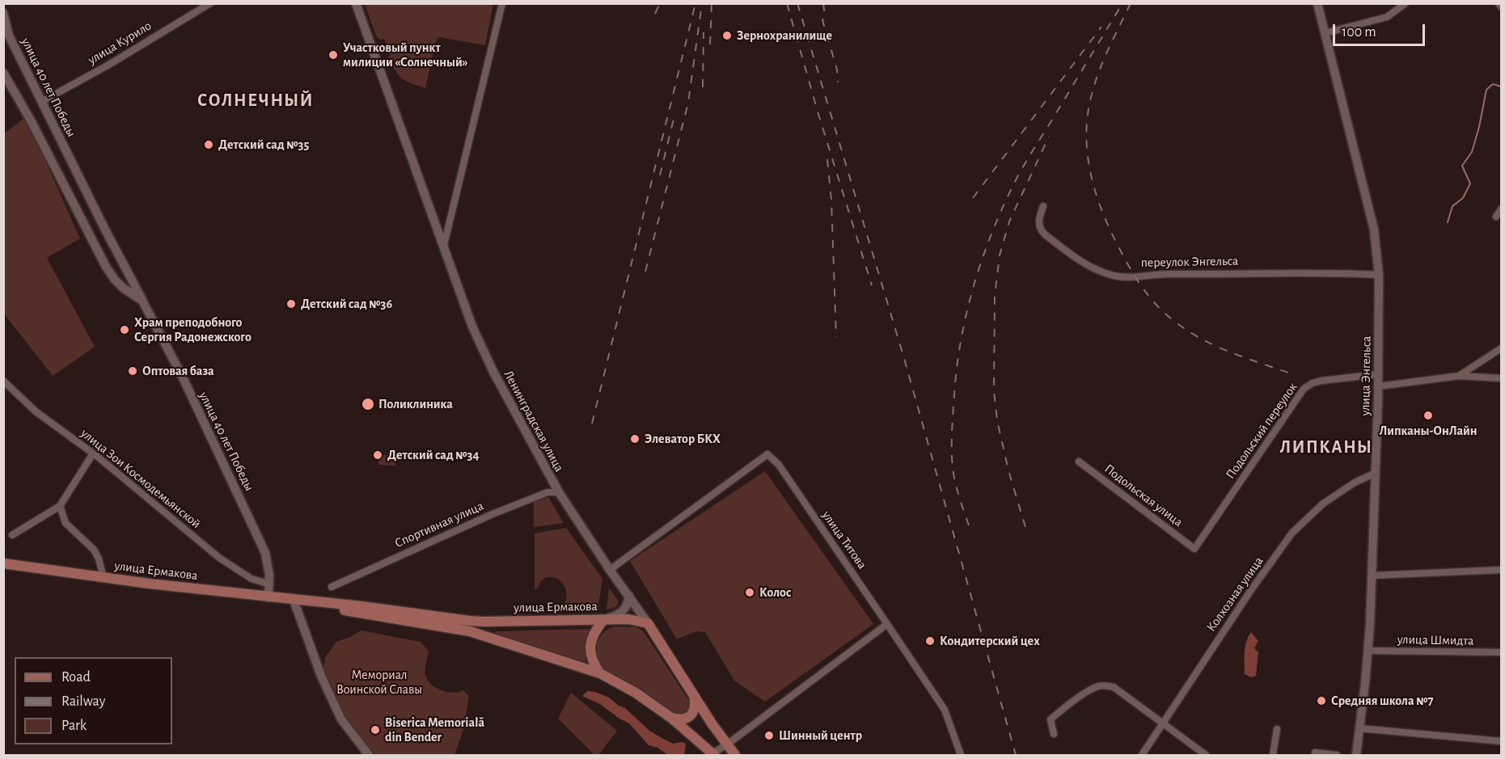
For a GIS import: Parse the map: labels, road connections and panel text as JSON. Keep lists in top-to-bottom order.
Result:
{
  "streets": {
    "main road": ["улица Ермакова"],
    "street": [
      "улица Курило",
      "улица 40 лет Победы",
      "переулок Энгельса",
      "улица Энгельса",
      "Ленинградская улица",
      "Подольский переулок",
      "улица Зои Космодемьянской",
      "Подольская улица",
      "Спортивная улица",
      "улица Титова",
      "Колхозная улица",
      "улица Шмидта"
    ]
  },
  "crossings": [
    ["улица Курило", "улица 40 лет Победы"],
    ["улица 40 лет Победы", "улица Зои Космодемьянской"],
    ["улица 40 лет Победы", "улица Ермакова"],
    ["переулок Энгельса", "улица Энгельса"],
    ["улица Энгельса", "Подольский переулок"],
    ["улица Энгельса", "Колхозная улица"],
    ["улица Энгельса", "улица Шмидта"],
    ["Ленинградская улица", "Спортивная улица"],
    ["Ленинградская улица", "улица Титова"],
    ["Ленинградская улица", "улица Ермакова"],
    ["Подольский переулок", "Подольская улица"]
  ],
  "districts": ["СОЛНЕЧНЫЙ", "ЛИПКАНЫ"],
  "parks": ["Мемориал Воинской Славы"],
  "places": [
    "Зернохранилище",
    "Участковый пункт милиции «Солнечный»",
    "Детский сад №35",
    "Детский сад №36",
    "Храм преподобного Сергия Радонежского",
    "Оптовая база",
    "Поликлиника",
    "Липканы-ОнЛайн",
    "Элеватор БКХ",
    "Детский сад №34",
    "Колос",
    "Кондитерский цех",
    "Средняя школа №7",
    "Biserica Memorială din Bender",
    "Шинный центр"
  ],
  "legend": ["Road", "Railway", "Park"],
  "scale_bar": "100 m"
}
